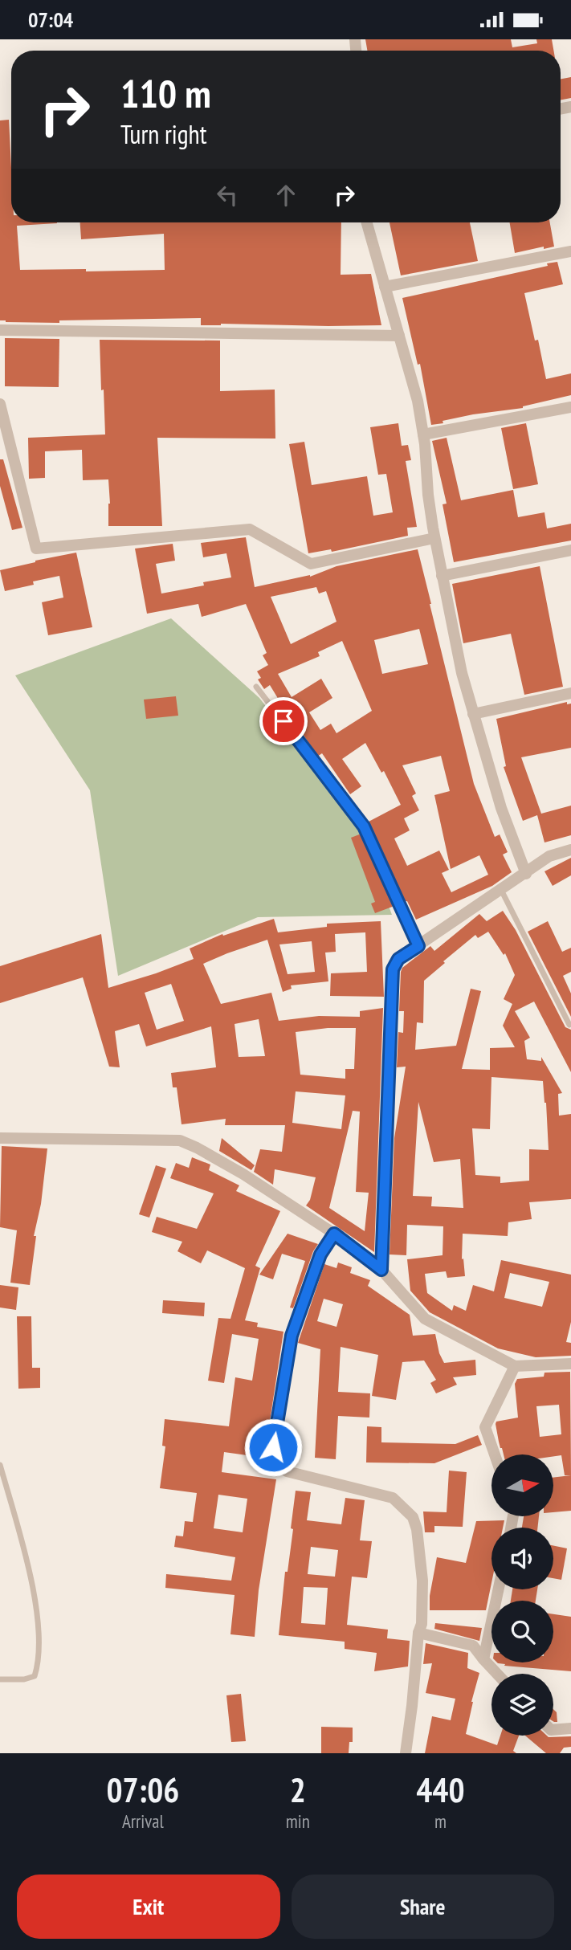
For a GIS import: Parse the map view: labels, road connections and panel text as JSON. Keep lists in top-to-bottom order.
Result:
{
  "north": "right",
  "page": {
    "status": "07:04",
    "turn": ["110 m", "Turn right"],
    "eta": [
      "07:06",
      "Arrival",
      "2",
      "min",
      "440",
      "m"
    ],
    "buttons": ["Exit", "Share"]
  }
}
